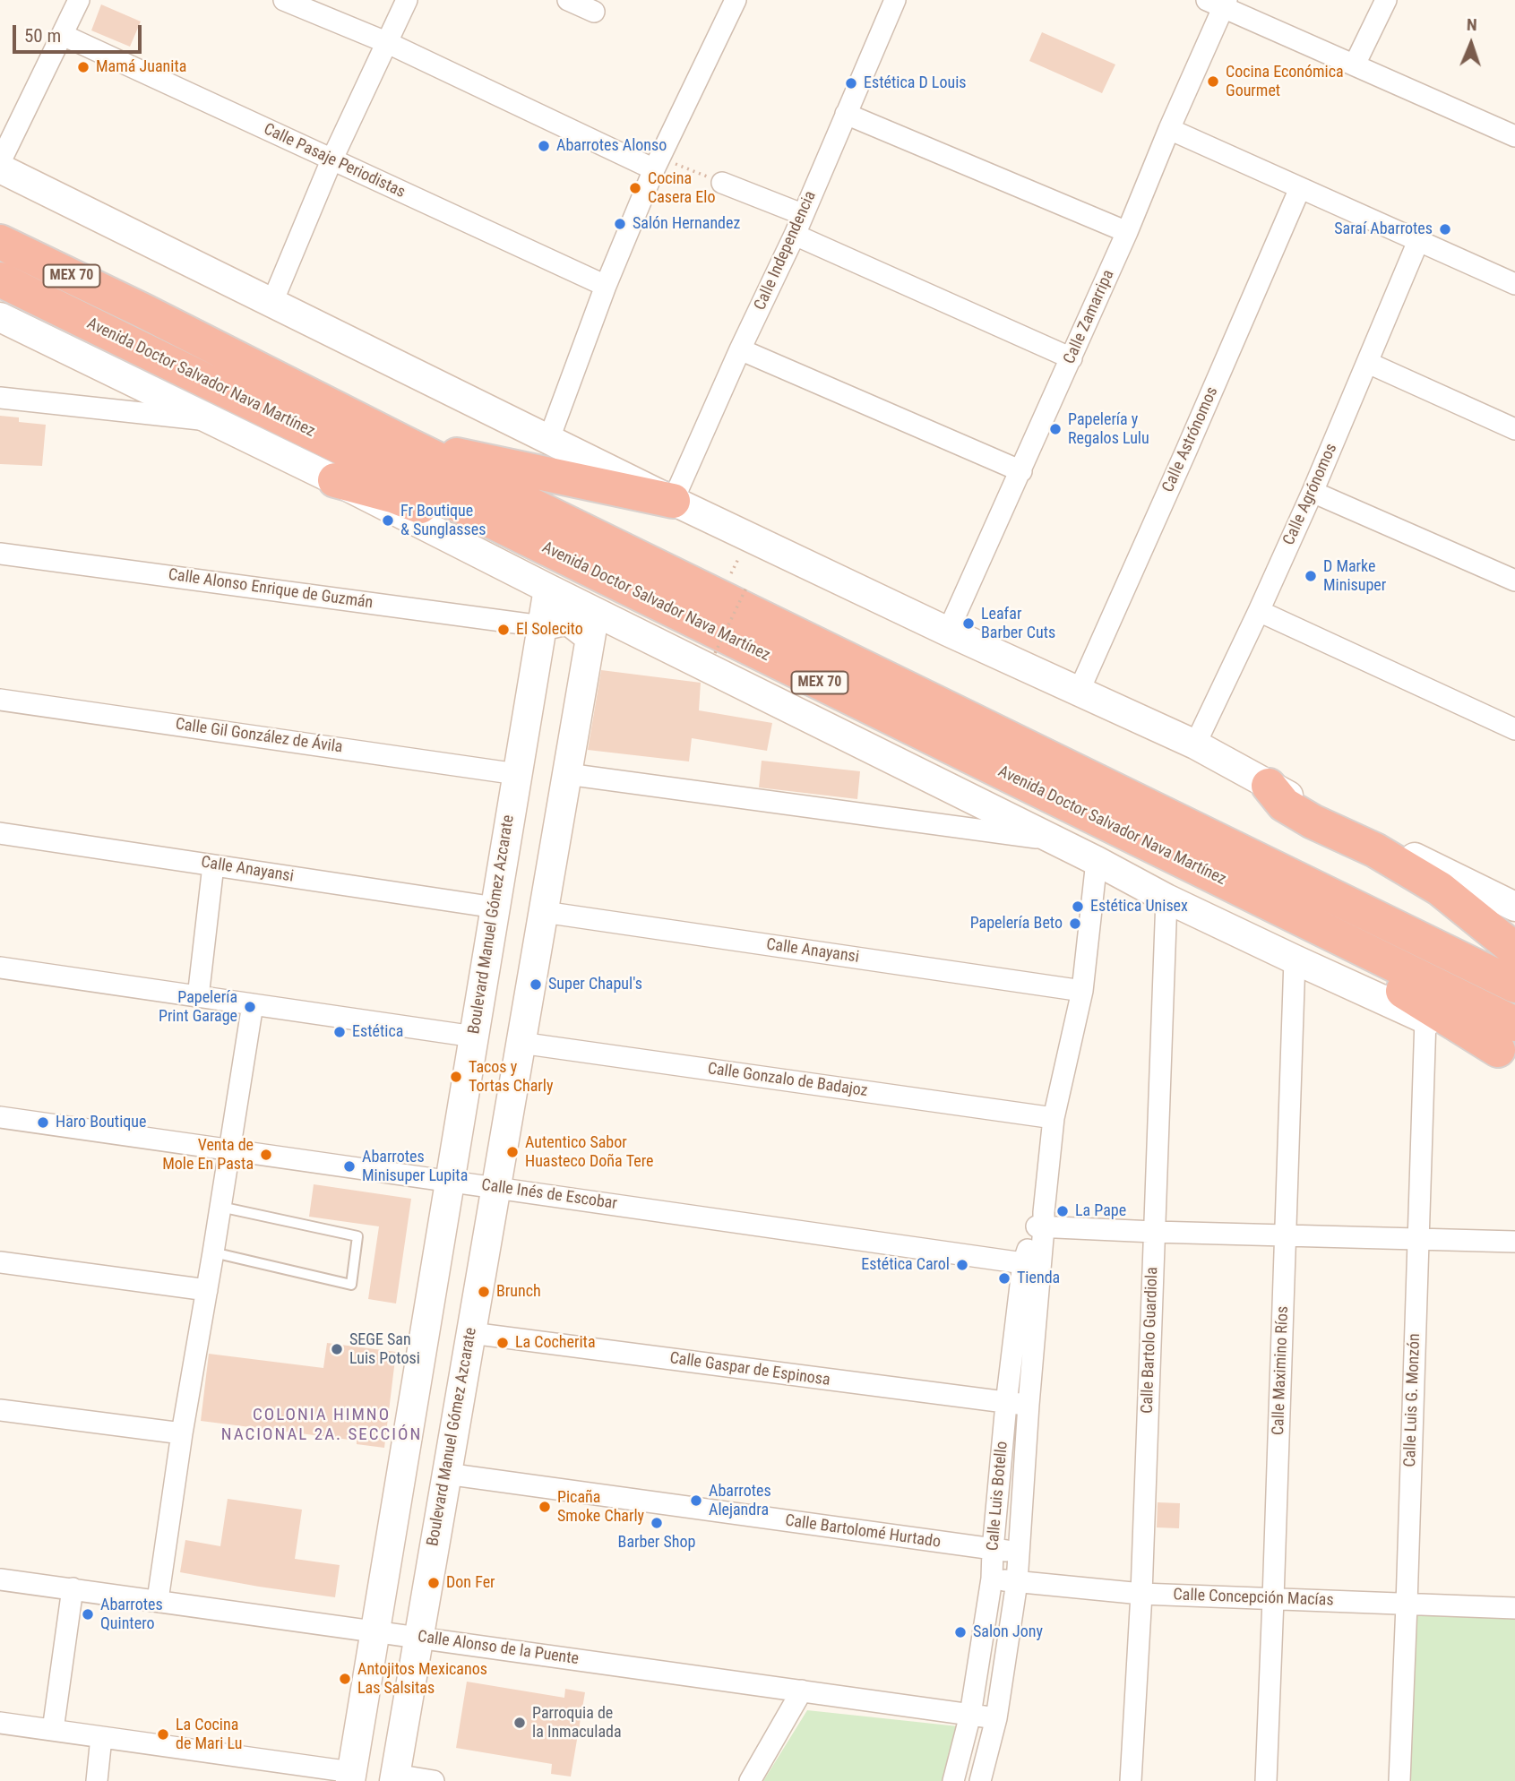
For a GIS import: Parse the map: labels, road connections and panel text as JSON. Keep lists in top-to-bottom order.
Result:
{
  "streets": {
    "highway": ["MEX 70", "Avenida Doctor Salvador Nava Martínez"],
    "main road": ["Boulevard Manuel Gómez Azcarate"],
    "street": [
      "Calle Pasaje Periodistas",
      "Calle Independencia",
      "Calle Zamarripa",
      "Calle Astrónomos",
      "Calle Agrónomos",
      "Calle Alonso Enrique de Guzmán",
      "Calle Gil González de Ávila",
      "Calle Anayansi",
      "Calle Gonzalo de Badajoz",
      "Calle Inés de Escobar",
      "Calle Bartolo Guardiola",
      "Calle Gaspar de Espinosa",
      "Calle Maximino Ríos",
      "Calle Luis G. Monzón",
      "Calle Luis Botello",
      "Calle Bartolomé Hurtado",
      "Calle Concepción Macías",
      "Calle Alonso de la Puente"
    ]
  },
  "crossings": [
    ["Calle Alonso Enrique de Guzmán", "Boulevard Manuel Gómez Azcarate"],
    ["Calle Gil González de Ávila", "Boulevard Manuel Gómez Azcarate"],
    ["Calle Anayansi", "Boulevard Manuel Gómez Azcarate"],
    ["Calle Anayansi", "Calle Luis Botello"],
    ["Boulevard Manuel Gómez Azcarate", "Calle Gonzalo de Badajoz"],
    ["Boulevard Manuel Gómez Azcarate", "Calle Inés de Escobar"],
    ["Boulevard Manuel Gómez Azcarate", "Calle Gaspar de Espinosa"],
    ["Boulevard Manuel Gómez Azcarate", "Calle Bartolomé Hurtado"],
    ["Boulevard Manuel Gómez Azcarate", "Calle Alonso de la Puente"],
    ["Calle Gonzalo de Badajoz", "Calle Luis Botello"],
    ["Calle Inés de Escobar", "Calle Luis Botello"],
    ["Calle Bartolo Guardiola", "Calle Concepción Macías"],
    ["Calle Gaspar de Espinosa", "Calle Luis Botello"],
    ["Calle Maximino Ríos", "Calle Concepción Macías"],
    ["Calle Luis G. Monzón", "Calle Concepción Macías"],
    ["Calle Luis Botello", "Calle Bartolomé Hurtado"],
    ["Calle Luis Botello", "Calle Concepción Macías"],
    ["Calle Luis Botello", "Calle Alonso de la Puente"]
  ],
  "districts": ["COLONIA HIMNO NACIONAL 2A. SECCIÓN"],
  "places": [
    "Mamá Juanita",
    "Cocina Económica Gourmet",
    "Estética D Louis",
    "Abarrotes Alonso",
    "Cocina Casera Elo",
    "Salón Hernandez",
    "Saraí Abarrotes",
    "Papelería y Regalos Lulu",
    "Fr Boutique & Sunglasses",
    "D Marke Minisuper",
    "Leafar Barber Cuts",
    "El Solecito",
    "Estética Unisex",
    "Papelería Beto",
    "Super Chapul's",
    "Papelería Print Garage",
    "Estética",
    "Tacos y Tortas Charly",
    "Haro Boutique",
    "Autentico Sabor Huasteco Doña Tere",
    "Venta de Mole En Pasta",
    "Abarrotes Minisuper Lupita",
    "La Pape",
    "Estética Carol",
    "Tienda",
    "Brunch",
    "La Cocherita",
    "SEGE San Luis Potosi",
    "Abarrotes Alejandra",
    "Picaña Smoke Charly",
    "Barber Shop",
    "Don Fer",
    "Abarrotes Quintero",
    "Salon Jony",
    "Antojitos Mexicanos Las Salsitas",
    "Parroquia de la Inmaculada",
    "La Cocina de Mari Lu"
  ],
  "scale_bar": "50 m",
  "north": "top"
}
